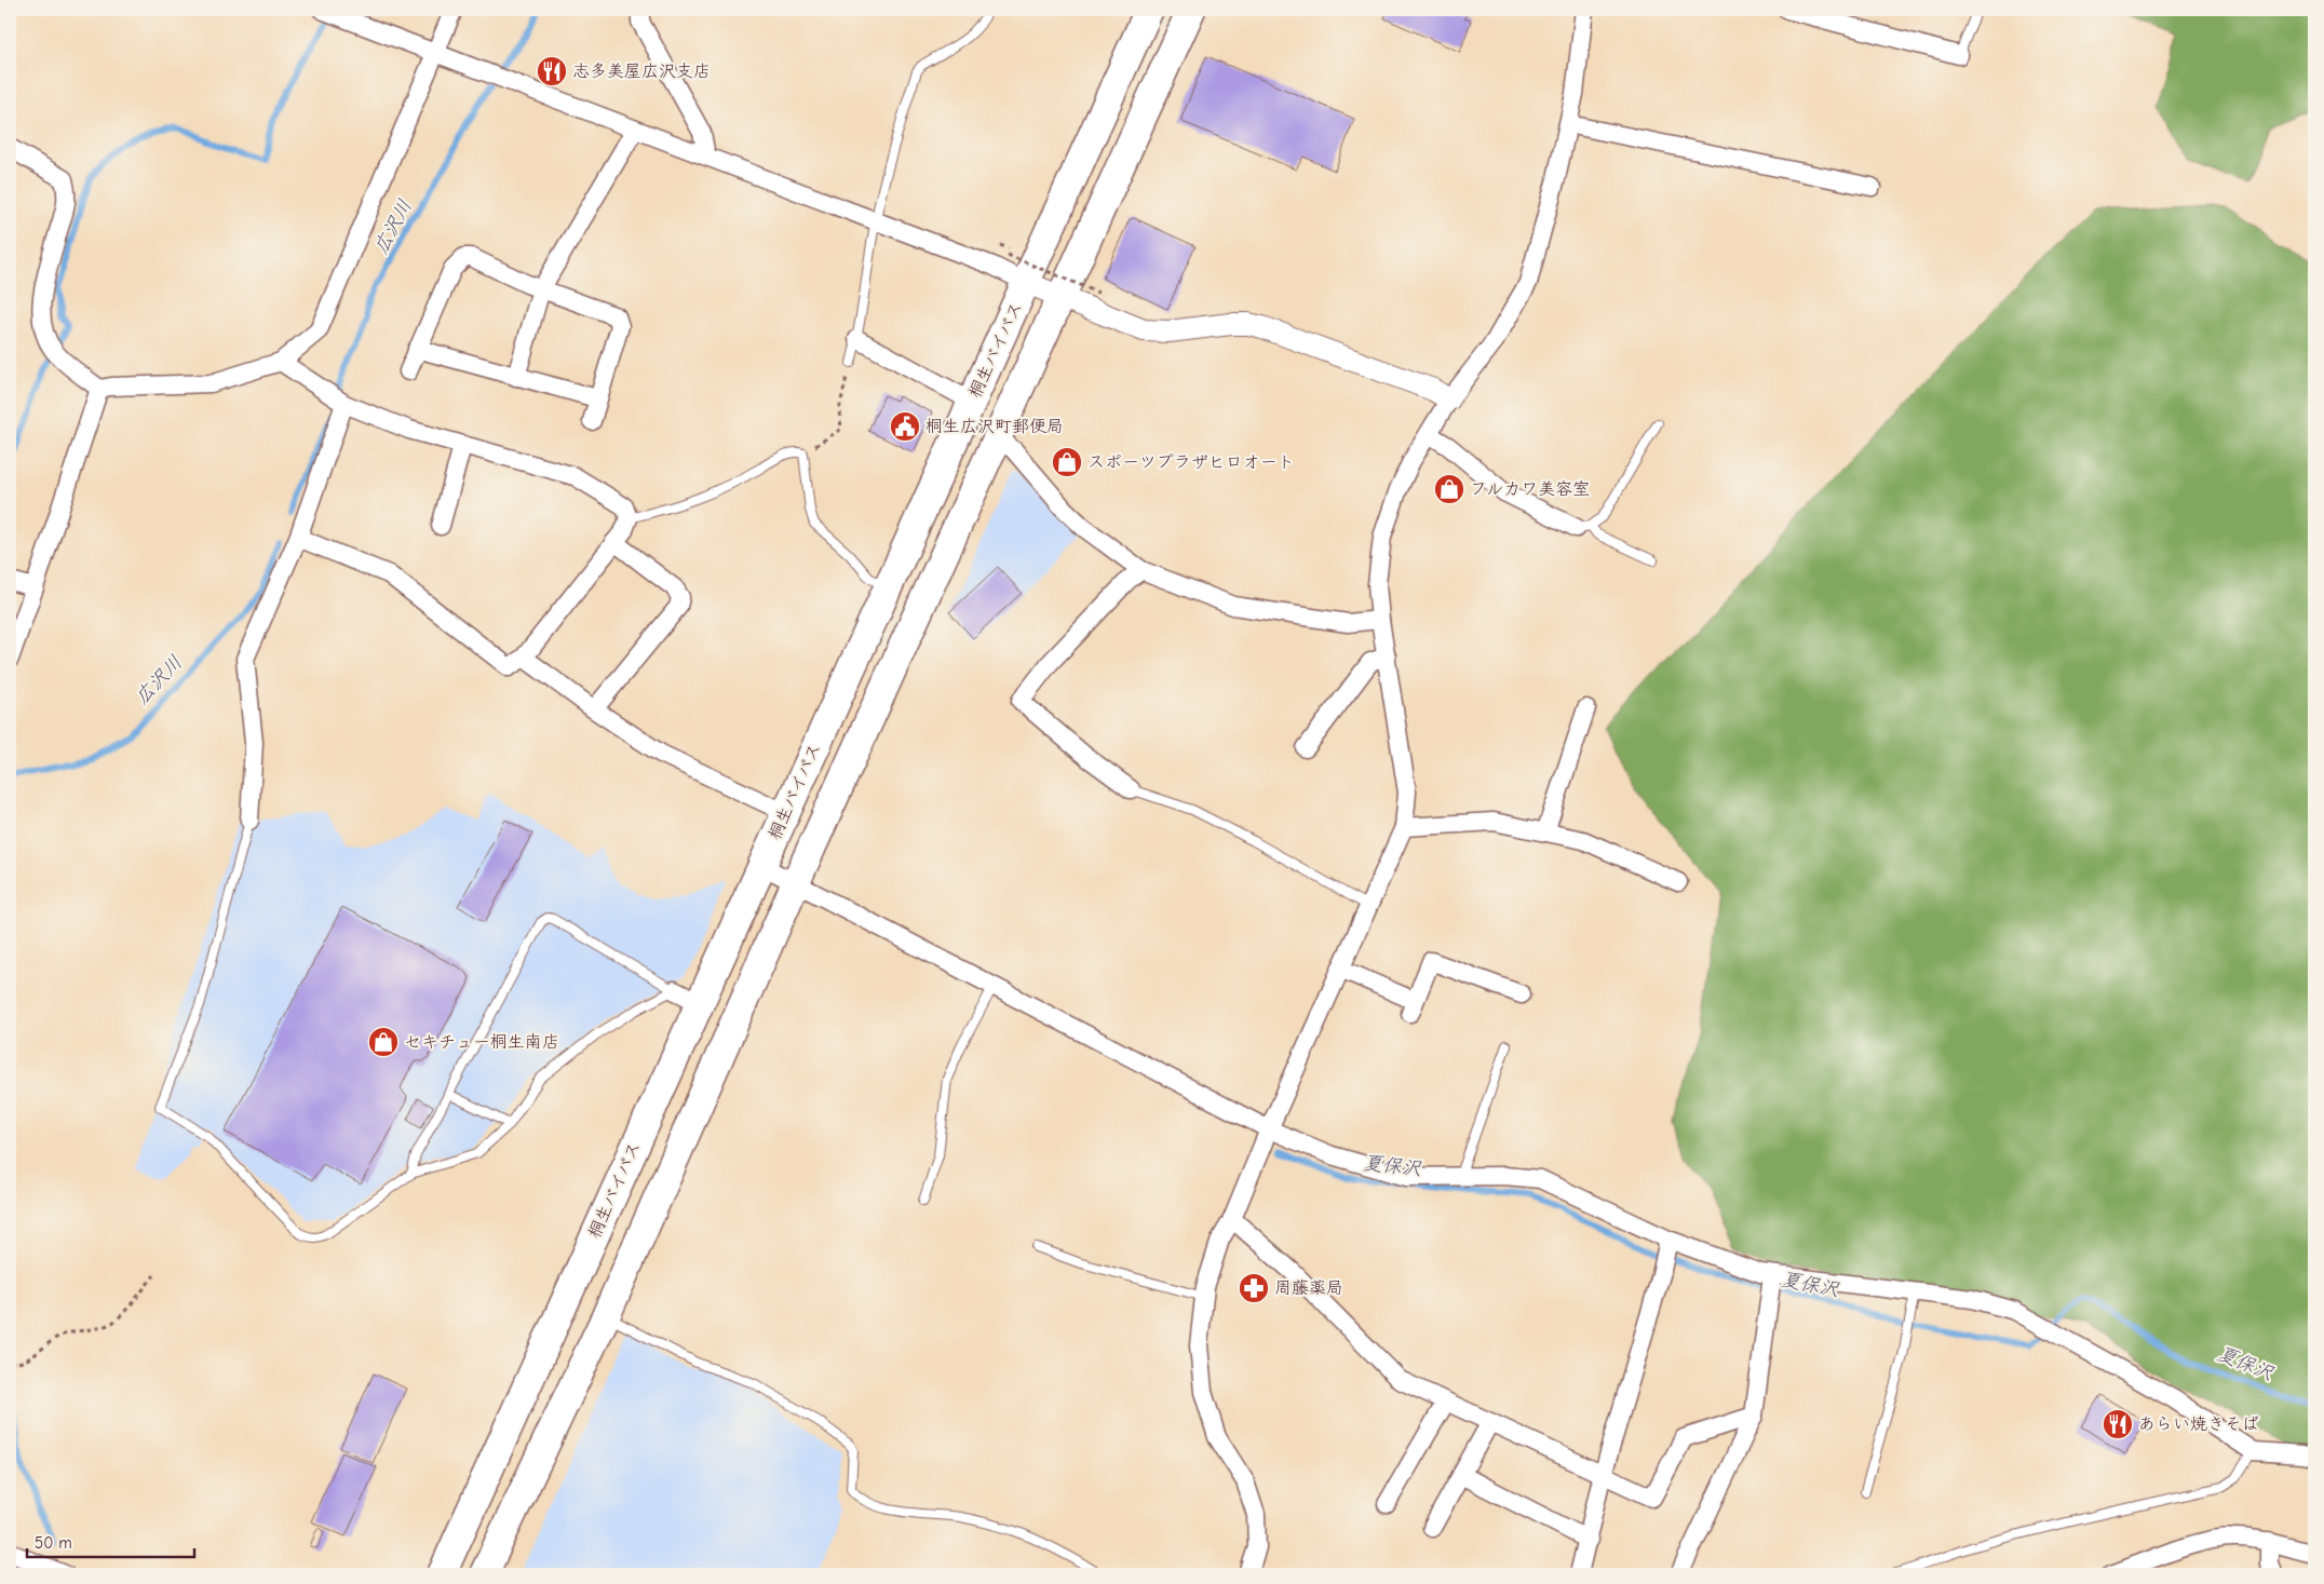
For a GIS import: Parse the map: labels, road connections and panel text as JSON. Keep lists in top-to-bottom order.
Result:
{
  "streets": {
    "highway": ["桐生バイパス"]
  },
  "water": ["広沢川", "夏保沢"],
  "places": {
    "restaurant": ["志多美屋広沢支店", "あらい焼きそば"],
    "public building": ["桐生広沢町郵便局"],
    "shop": ["スポーツプラザヒロオート", "フルカワ美容室", "セキチュー桐生南店"],
    "pharmacy": ["周藤薬局"]
  },
  "scale_bar": "50 m"
}
